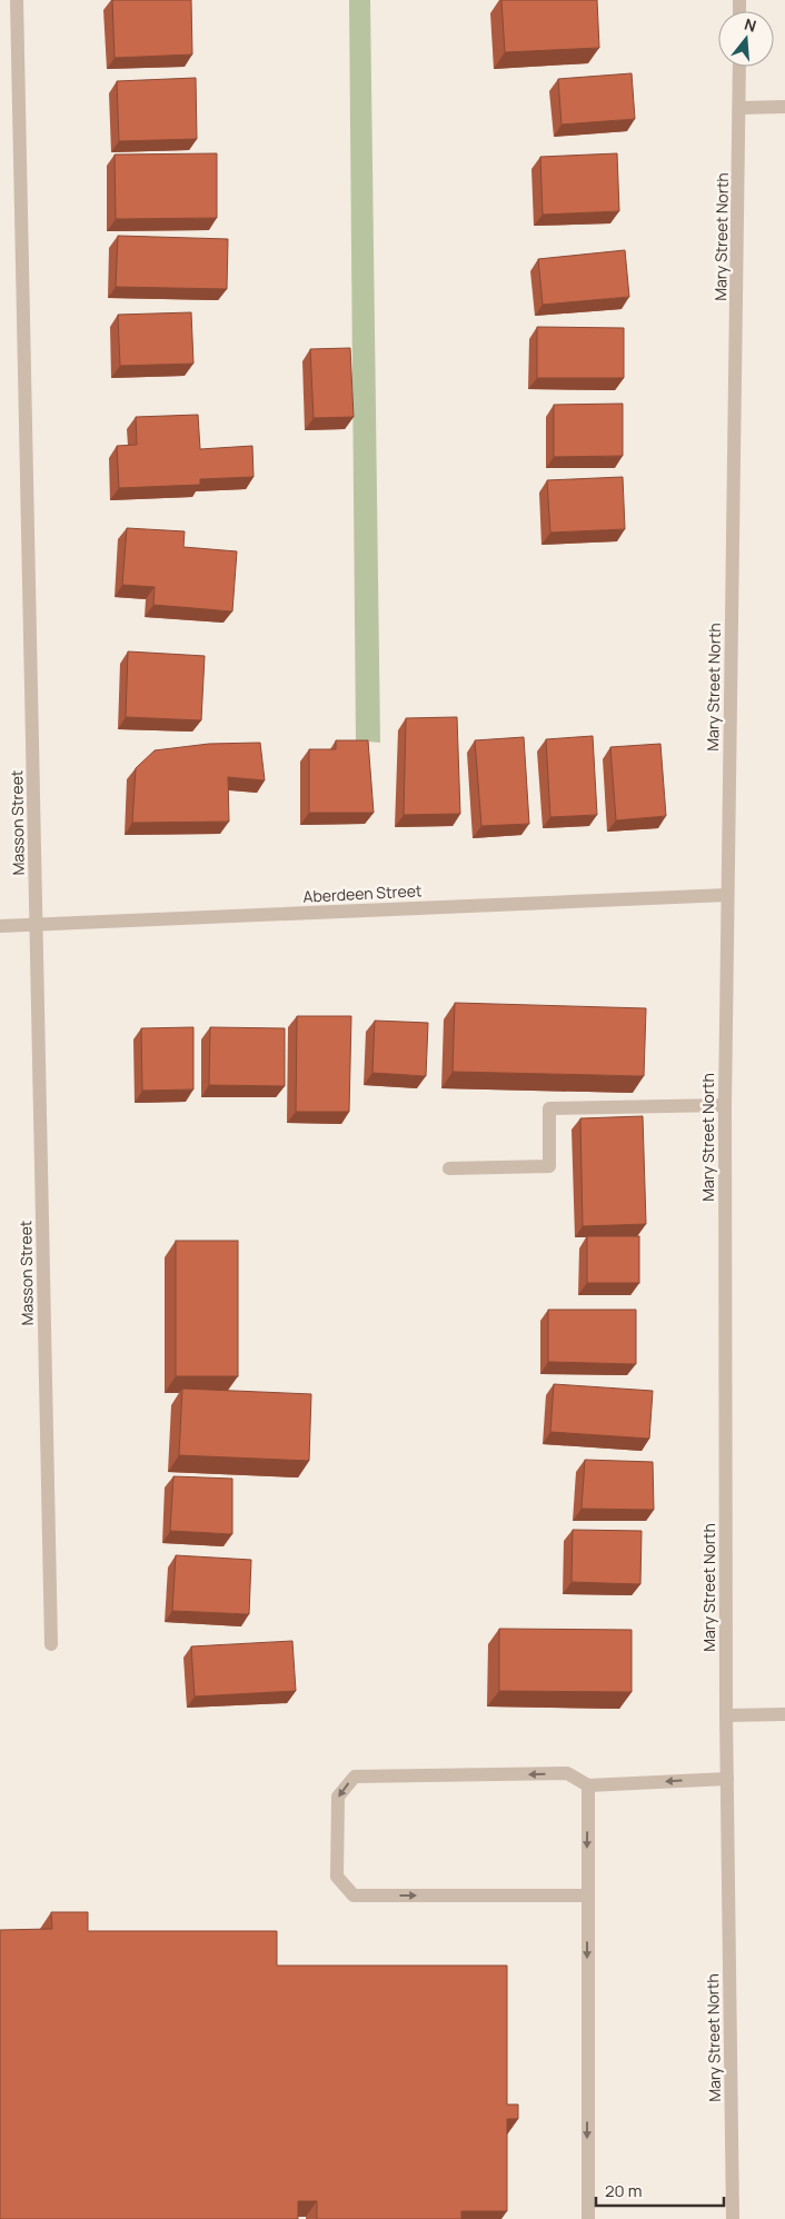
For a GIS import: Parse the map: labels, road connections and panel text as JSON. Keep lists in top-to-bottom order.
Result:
{
  "streets": {
    "street": ["Mary Street North", "Masson Street", "Aberdeen Street"]
  },
  "crossings": [
    ["Mary Street North", "Aberdeen Street"],
    ["Masson Street", "Aberdeen Street"]
  ],
  "scale_bar": "20 m",
  "north": "top"
}
